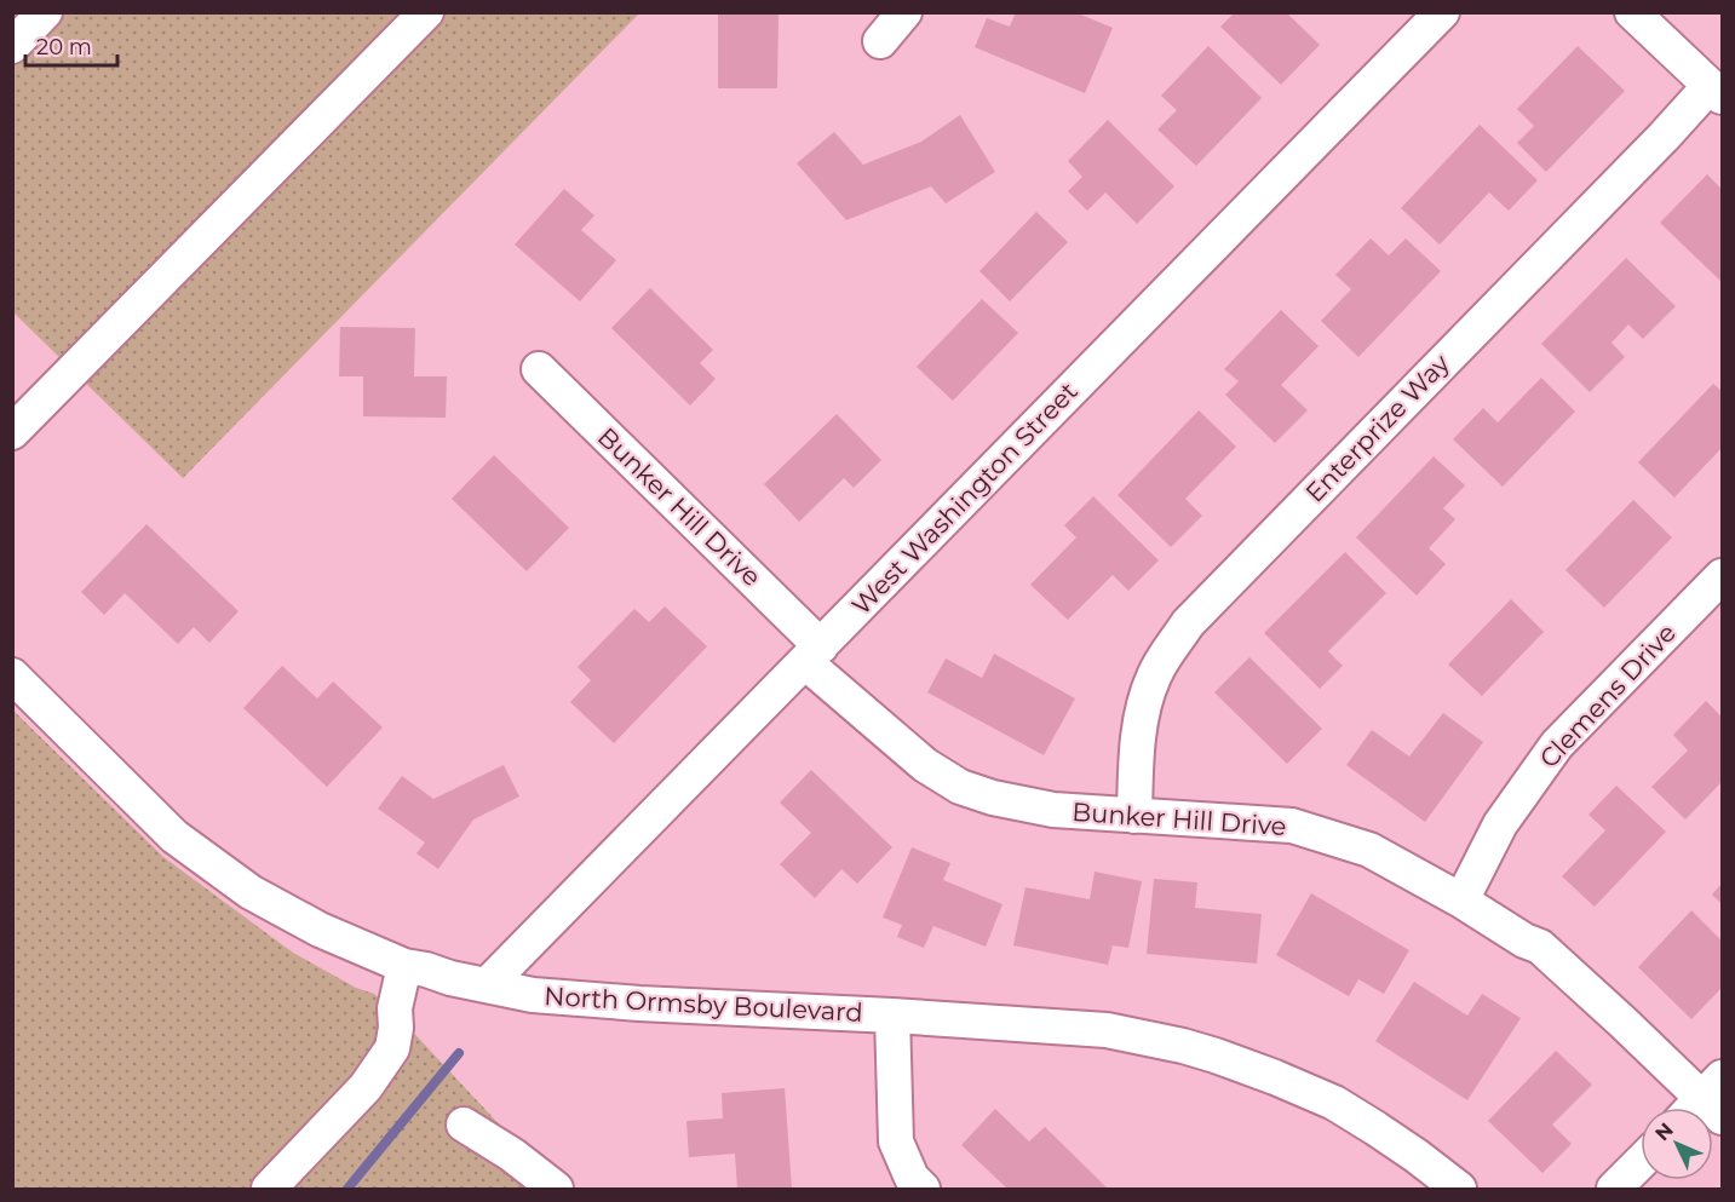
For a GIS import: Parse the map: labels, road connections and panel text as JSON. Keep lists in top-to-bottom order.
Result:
{
  "streets": {
    "street": [
      "Enterprize Way",
      "West Washington Street",
      "Bunker Hill Drive",
      "Clemens Drive",
      "North Ormsby Boulevard"
    ]
  },
  "crossings": [
    ["Enterprize Way", "Bunker Hill Drive"],
    ["West Washington Street", "Bunker Hill Drive"],
    ["West Washington Street", "North Ormsby Boulevard"],
    ["Bunker Hill Drive", "Clemens Drive"]
  ],
  "scale_bar": "20 m",
  "north": "top left"
}
